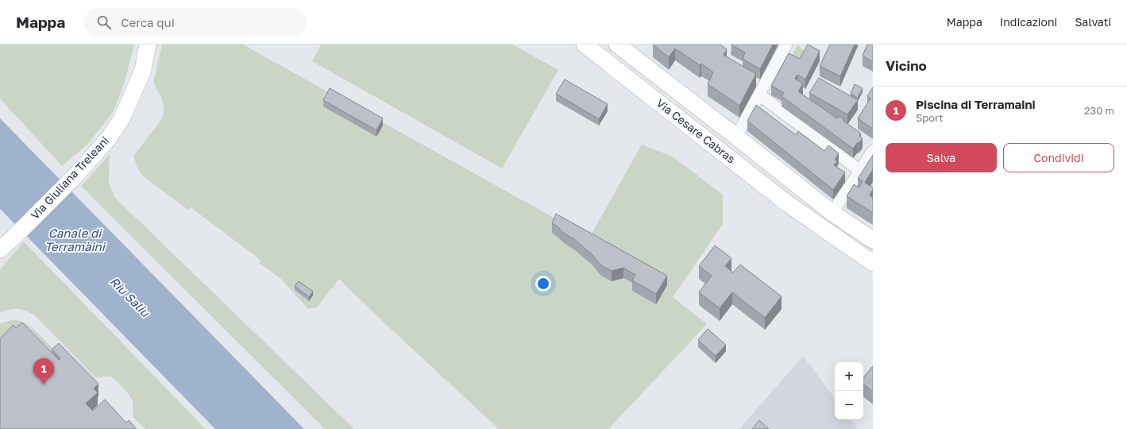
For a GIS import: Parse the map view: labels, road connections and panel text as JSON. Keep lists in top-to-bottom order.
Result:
{
  "streets": {
    "main road": ["Via Cesare Cabras", "Via Giuliana Treleani"]
  },
  "water": ["Canale di Terramàini", "Riu Saliu"],
  "page": {
    "header": "Mappa",
    "search": "Cerca qui",
    "nav": ["Mappa", "Indicazioni", "Salvati"],
    "heading": "Vicino",
    "list": [
      {
        "mark": "1",
        "name": "Piscina di Terramaini",
        "note": "Sport",
        "value": "230 m"
      }
    ],
    "buttons": ["Salva", "Condividi"],
    "pins": "1",
    "map_buttons": ["+", "−"]
  }
}
